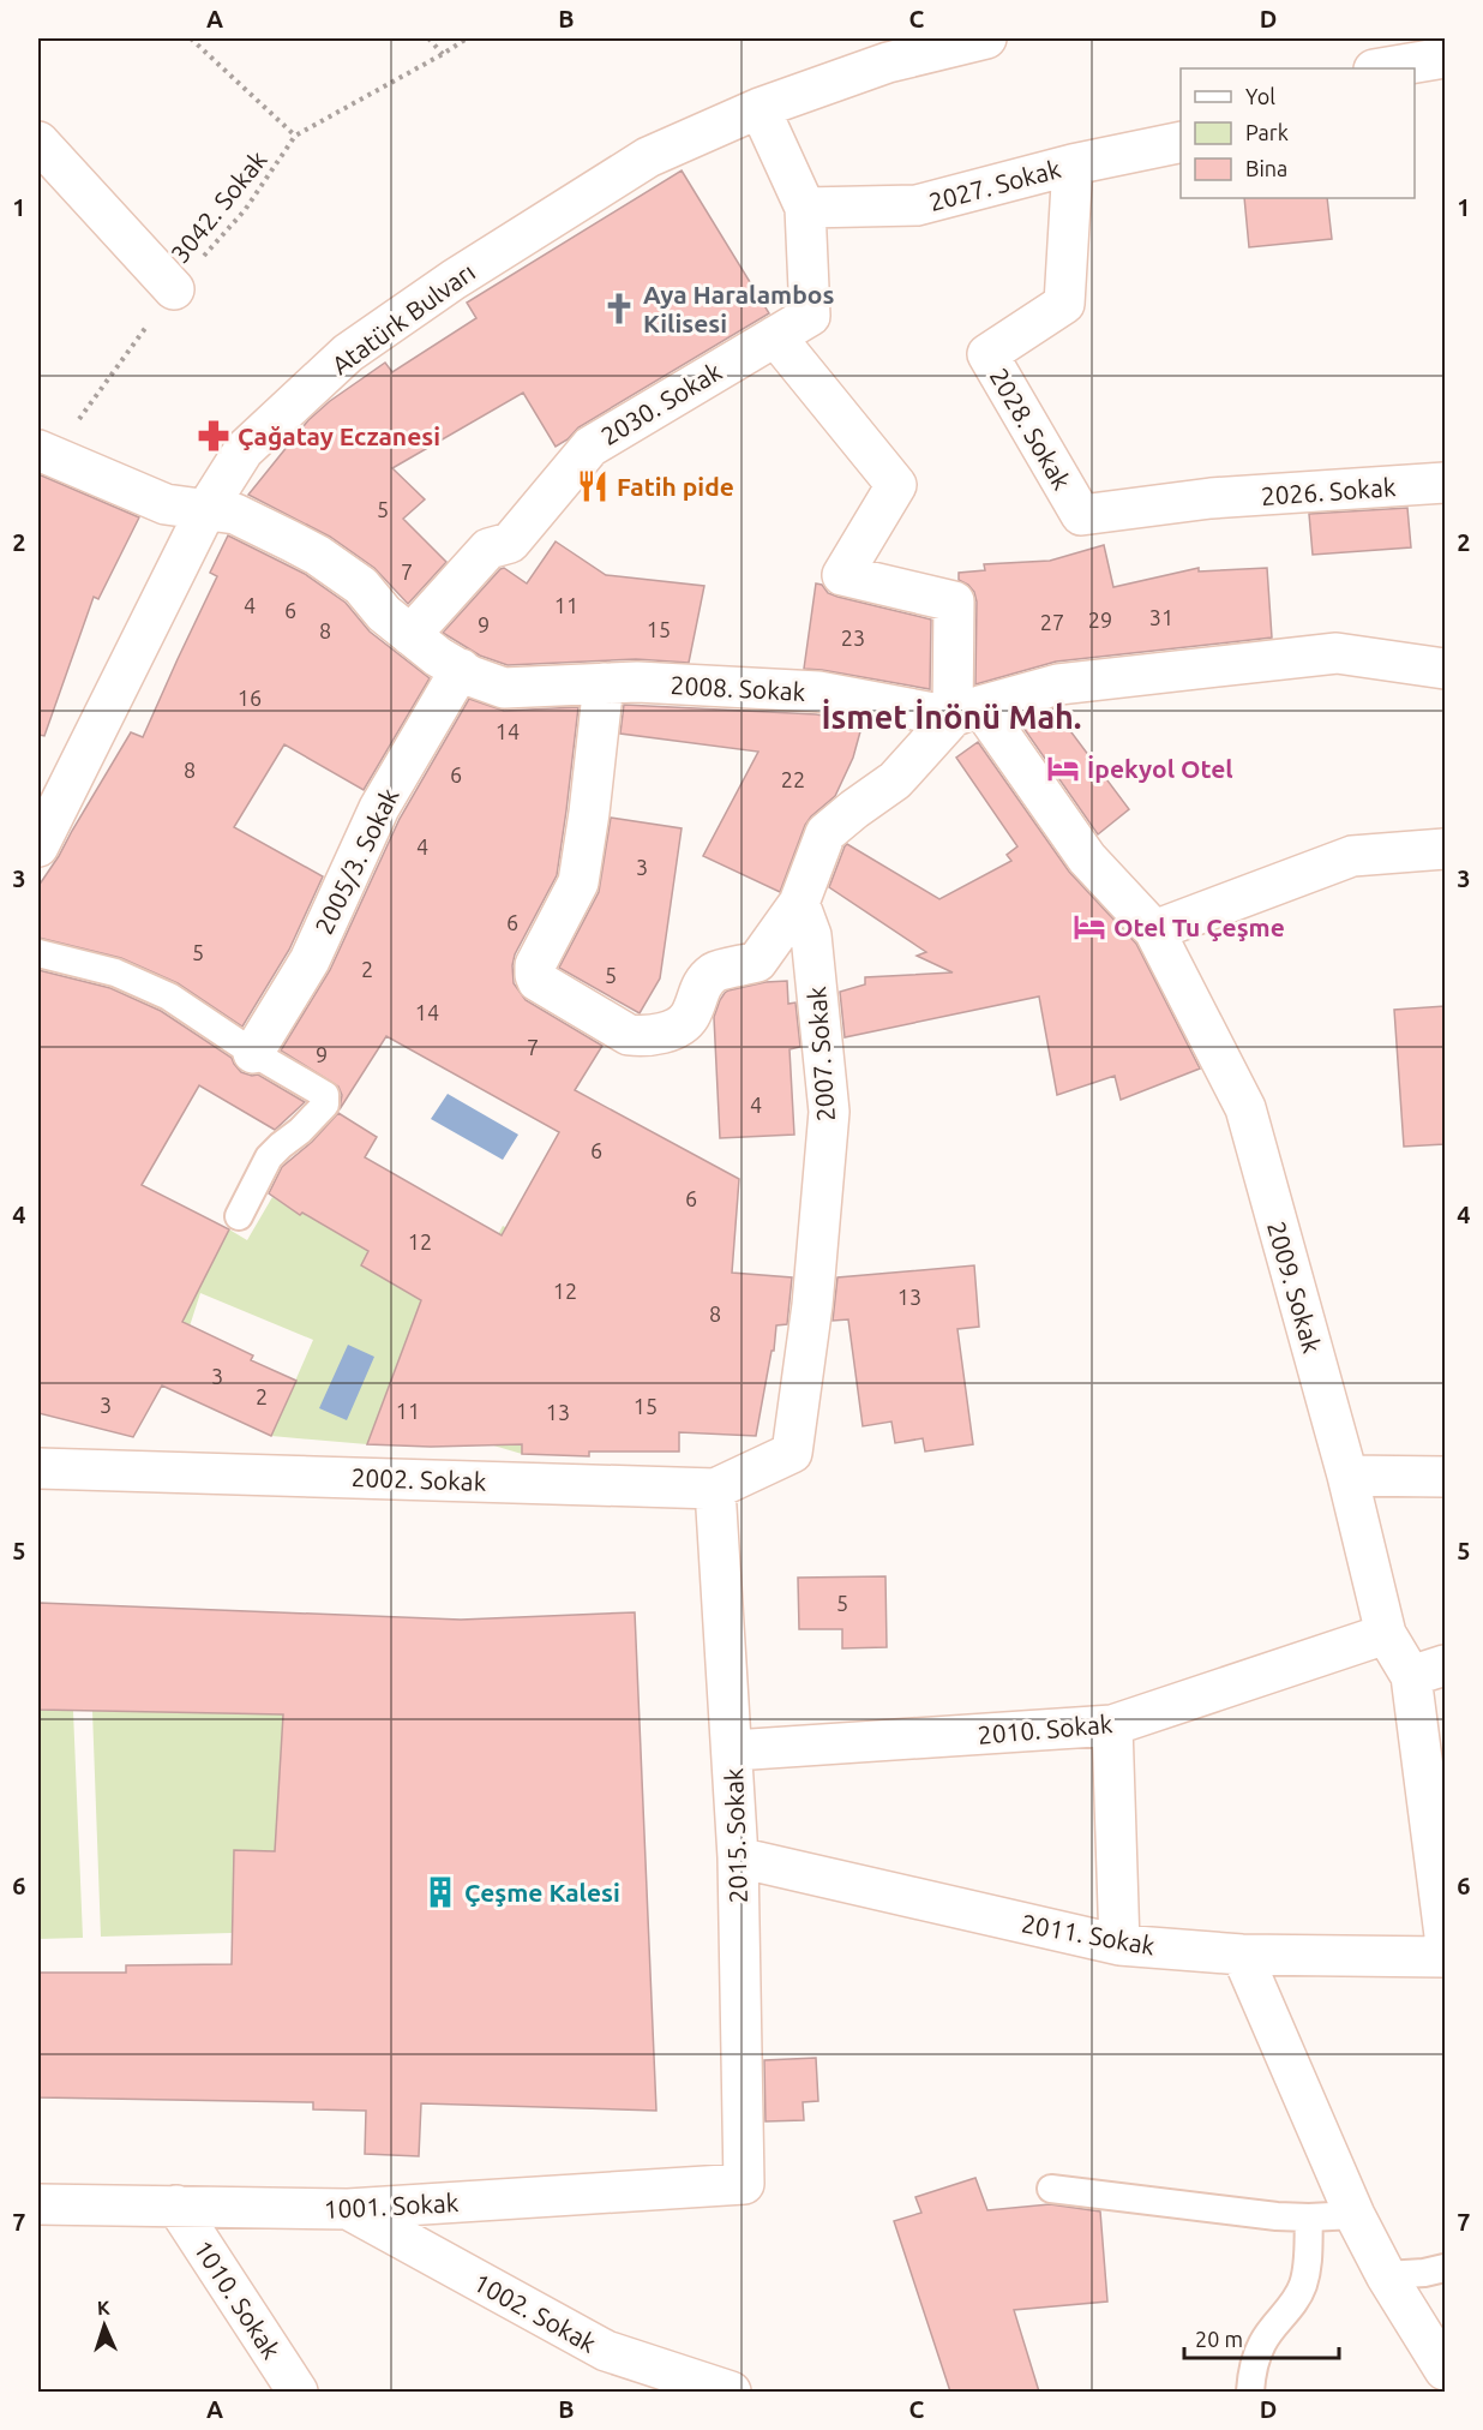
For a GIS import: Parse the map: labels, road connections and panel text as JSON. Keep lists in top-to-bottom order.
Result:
{
  "streets": {
    "street": [
      "2027. Sokak",
      "Atatürk Bulvarı",
      "2030. Sokak",
      "2028. Sokak",
      "2026. Sokak",
      "2008. Sokak",
      "2005/3. Sokak",
      "2007. Sokak",
      "2009. Sokak",
      "2002. Sokak",
      "2010. Sokak",
      "2015. Sokak",
      "2011. Sokak",
      "1001. Sokak",
      "1010. Sokak",
      "1002. Sokak"
    ],
    "path": ["3042. Sokak"]
  },
  "crossings": [
    ["2027. Sokak", "2030. Sokak"],
    ["2027. Sokak", "2028. Sokak"],
    ["3042. Sokak", "2008. Sokak"],
    ["Atatürk Bulvarı", "2030. Sokak"],
    ["Atatürk Bulvarı", "2008. Sokak"],
    ["2030. Sokak", "2008. Sokak"],
    ["2028. Sokak", "2026. Sokak"],
    ["2008. Sokak", "2005/3. Sokak"],
    ["2008. Sokak", "2009. Sokak"],
    ["2007. Sokak", "2002. Sokak"],
    ["2009. Sokak", "2010. Sokak"],
    ["2002. Sokak", "2015. Sokak"],
    ["2010. Sokak", "2015. Sokak"],
    ["2015. Sokak", "2011. Sokak"],
    ["2015. Sokak", "1001. Sokak"],
    ["1001. Sokak", "1010. Sokak"],
    ["1001. Sokak", "1002. Sokak"]
  ],
  "districts": ["İsmet İnönü Mah."],
  "places": {
    "church": ["Aya Haralambos Kilisesi"],
    "pharmacy": ["Çağatay Eczanesi"],
    "restaurant": ["Fatih pide"],
    "hotel": ["İpekyol Otel", "Otel Tu Çeşme"],
    "building": ["Çeşme Kalesi"]
  },
  "house_numbers": [
    "5",
    "7",
    "4",
    "11",
    "6",
    "31",
    "29",
    "27",
    "9",
    "15",
    "8",
    "23",
    "16",
    "14",
    "8",
    "6",
    "22",
    "4",
    "3",
    "6",
    "5",
    "2",
    "5",
    "14",
    "7",
    "9",
    "4",
    "6",
    "6",
    "12",
    "12",
    "13",
    "8",
    "3",
    "2",
    "3",
    "15",
    "11",
    "13",
    "5"
  ],
  "legend": ["Yol", "Park", "Bina"],
  "scale_bar": "20 m",
  "north": "top",
  "grid": {
    "columns": [
      "A",
      "B",
      "C",
      "D"
    ],
    "rows": [
      "1",
      "2",
      "3",
      "4",
      "5",
      "6",
      "7"
    ]
  }
}
